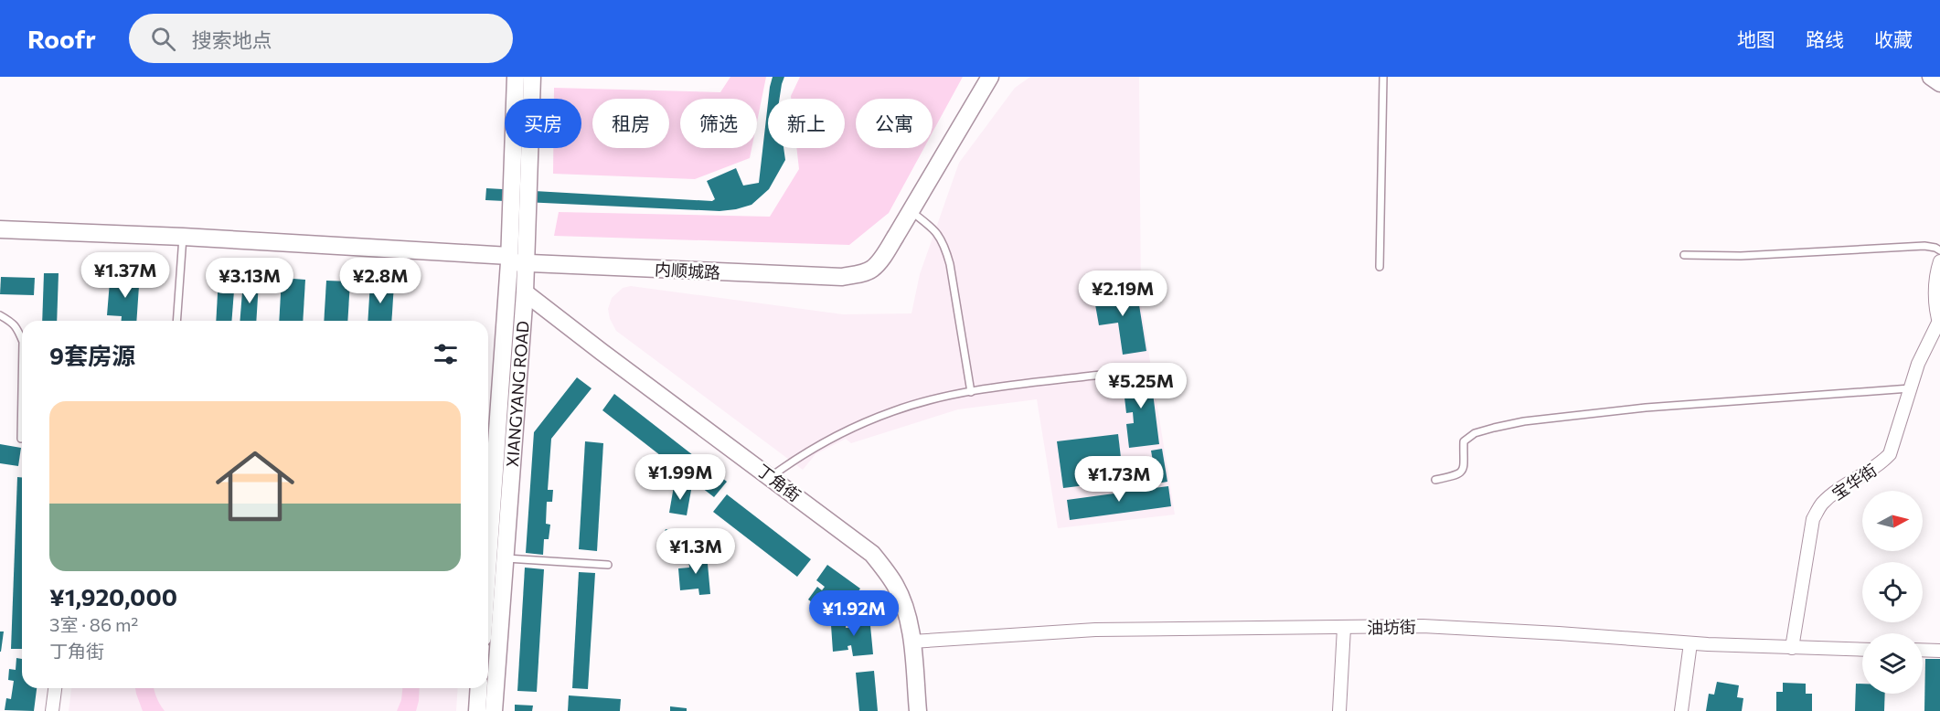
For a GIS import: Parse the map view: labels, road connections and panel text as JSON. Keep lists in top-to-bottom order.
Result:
{
  "streets": {
    "street": [
      "内顺城路",
      "XIANGYANG ROAD",
      "宝华街",
      "丁角街",
      "油坊街"
    ]
  },
  "crossings": [
    ["内顺城路", "XIANGYANG ROAD"],
    ["XIANGYANG ROAD", "丁角街"],
    ["宝华街", "油坊街"],
    ["丁角街", "油坊街"]
  ],
  "north": "right",
  "page": {
    "header": "Roofr",
    "search": "搜索地点",
    "nav": ["地图", "路线", "收藏"],
    "chip": [
      "买房",
      "租房",
      "筛选",
      "新上",
      "公寓"
    ],
    "price": [
      "¥1.37M",
      "¥3.13M",
      "¥2.8M",
      "¥2.19M",
      "¥5.25M",
      "¥1.99M",
      "¥1.73M",
      "¥1.3M",
      "¥1.92M"
    ],
    "heading": "9套房源",
    "list": [
      {
        "name": "¥1,920,000",
        "note": "3室 · 86 m² · 丁角街"
      }
    ]
  }
}
